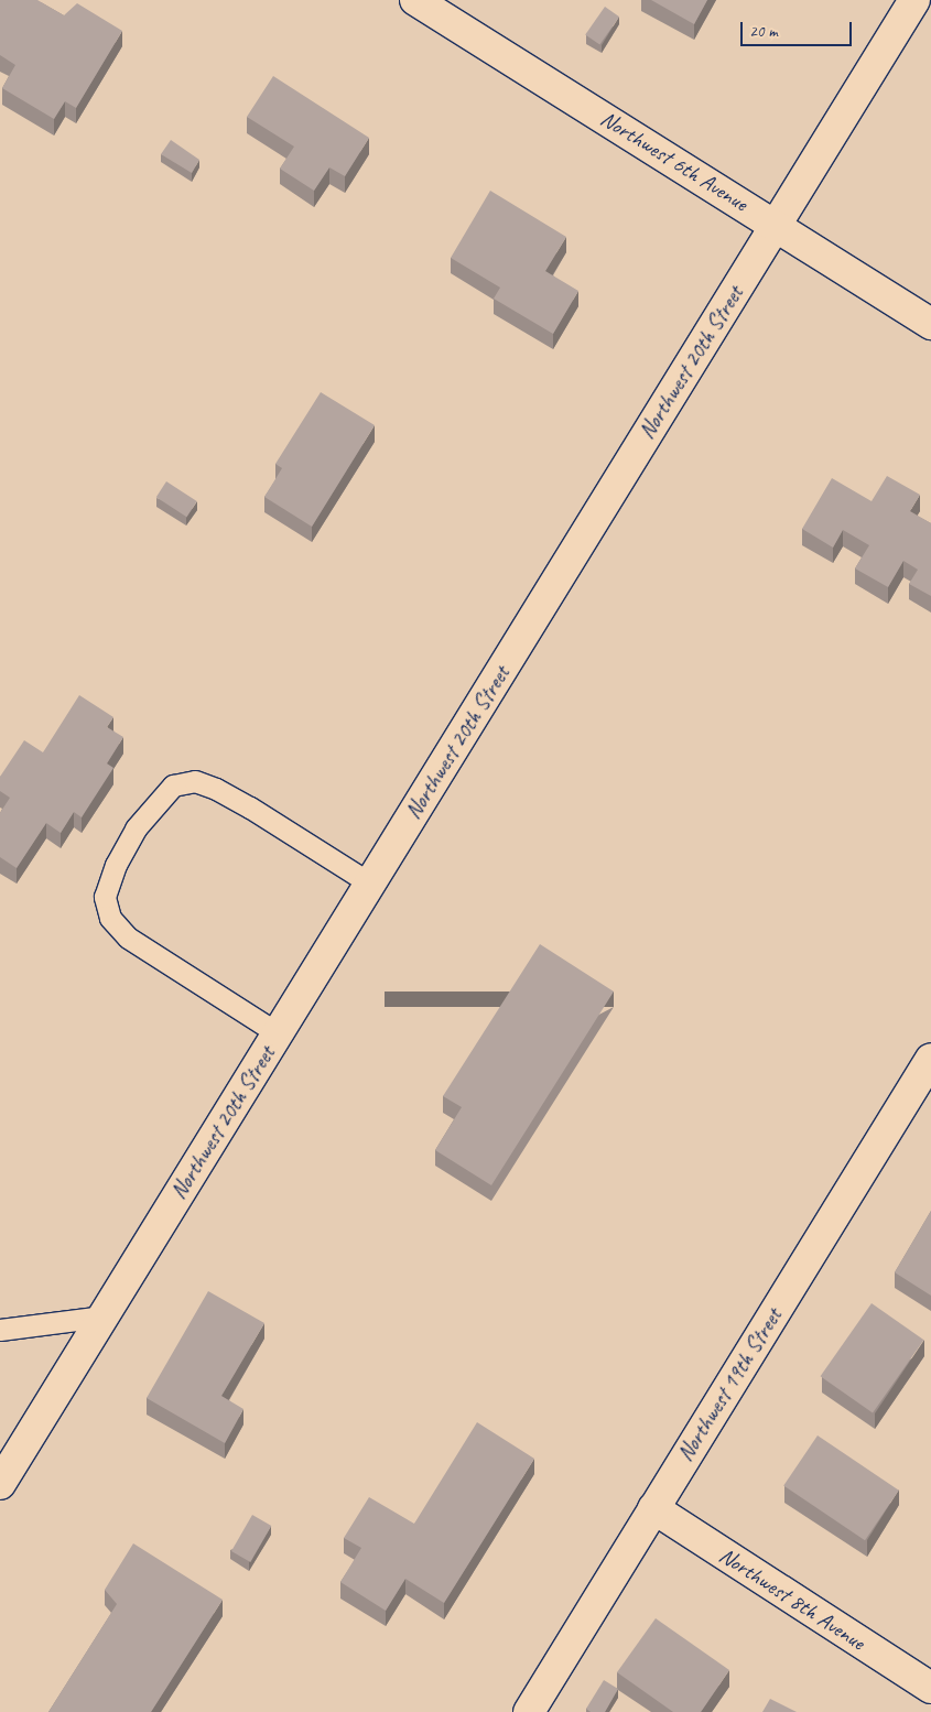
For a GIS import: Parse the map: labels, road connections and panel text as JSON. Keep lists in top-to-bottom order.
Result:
{
  "streets": {
    "street": [
      "Northwest 6th Avenue",
      "Northwest 20th Street",
      "Northwest 19th Street",
      "Northwest 8th Avenue"
    ]
  },
  "crossings": [
    ["Northwest 6th Avenue", "Northwest 20th Street"],
    ["Northwest 19th Street", "Northwest 8th Avenue"]
  ],
  "scale_bar": "20 m"
}
